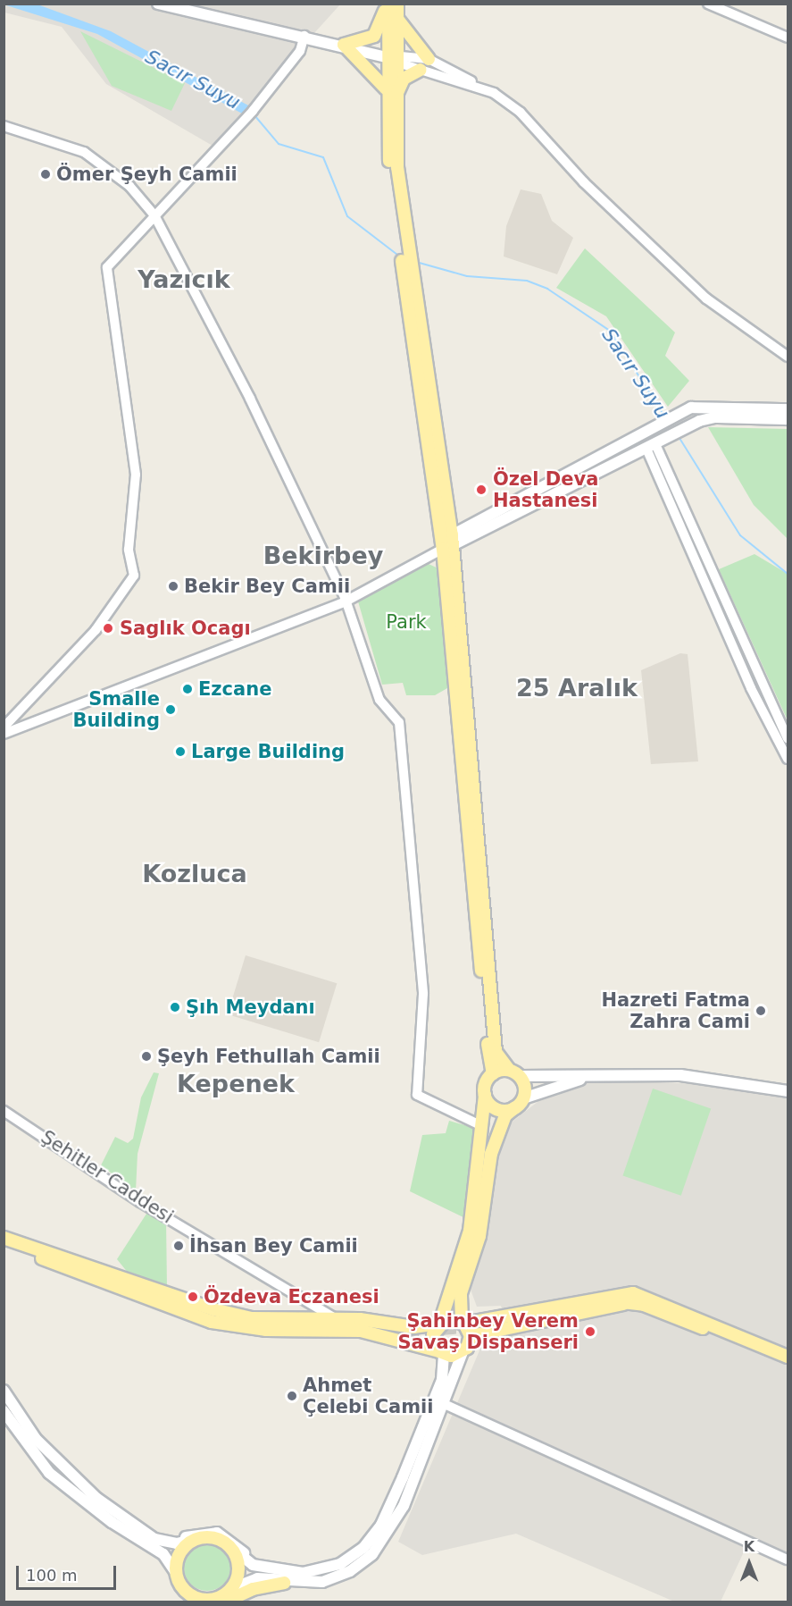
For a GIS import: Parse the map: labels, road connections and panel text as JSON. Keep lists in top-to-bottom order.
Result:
{
  "streets": {
    "street": ["Şehitler Caddesi"]
  },
  "districts": [
    "Yazıcık",
    "Bekirbey",
    "25 Aralık",
    "Kozluca",
    "Kepenek"
  ],
  "water": ["Sacır Suyu"],
  "parks": ["Park"],
  "places": [
    "Ömer Şeyh Camii",
    "Özel Deva Hastanesi",
    "Bekir Bey Camii",
    "Saglık Ocagı",
    "Ezcane",
    "Smalle Building",
    "Large Building",
    "Şıh Meydanı",
    "Hazreti Fatma Zahra Cami",
    "Şeyh Fethullah Camii",
    "İhsan Bey Camii",
    "Özdeva Eczanesi",
    "Şahinbey Verem Savaş Dispanseri",
    "Ahmet Çelebi Camii"
  ],
  "scale_bar": "100 m",
  "north": "top"
}
